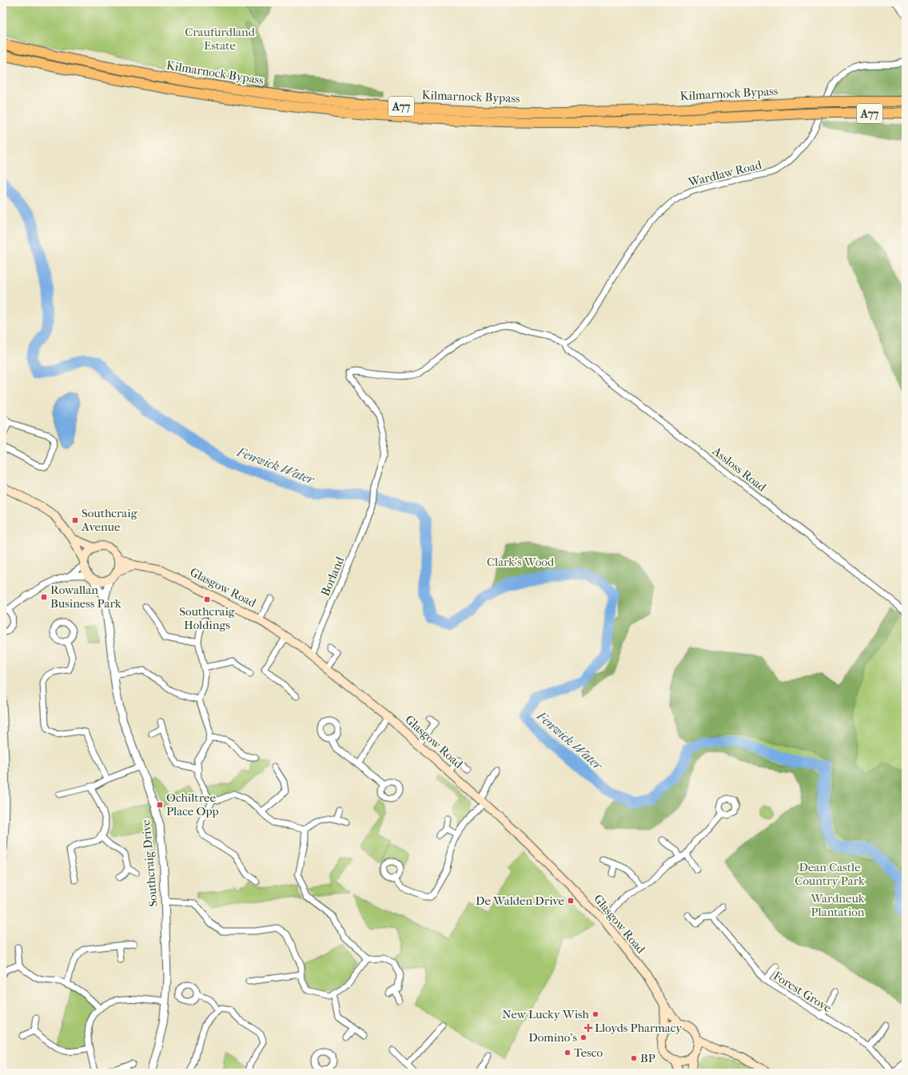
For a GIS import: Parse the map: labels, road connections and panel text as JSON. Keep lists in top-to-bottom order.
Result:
{
  "streets": {
    "highway": ["Kilmarnock Bypass", "A77"],
    "main road": ["Glasgow Road"],
    "street": [
      "Wardlaw Road",
      "Assloss Road",
      "Borland",
      "Southcraig Drive",
      "Forest Grove"
    ]
  },
  "crossings": [
    ["Wardlaw Road", "Assloss Road"],
    ["Wardlaw Road", "Borland"],
    ["Assloss Road", "Borland"],
    ["Borland", "Glasgow Road"],
    ["Glasgow Road", "Southcraig Drive"]
  ],
  "water": ["Fenwick Water"],
  "parks": [
    "Craufurdland Estate",
    "Clark's Wood",
    "Dean Castle Country Park",
    "Wardneuk Plantation"
  ],
  "places": {
    "transit": [
      "Southcraig Avenue",
      "Rowallan Business Park",
      "Southcraig Holdings",
      "Ochiltree Place Opp",
      "De Walden Drive"
    ],
    "other": [
      "New Lucky Wish",
      "Domino's",
      "Tesco",
      "BP"
    ],
    "health": ["Lloyds Pharmacy"]
  }
}
